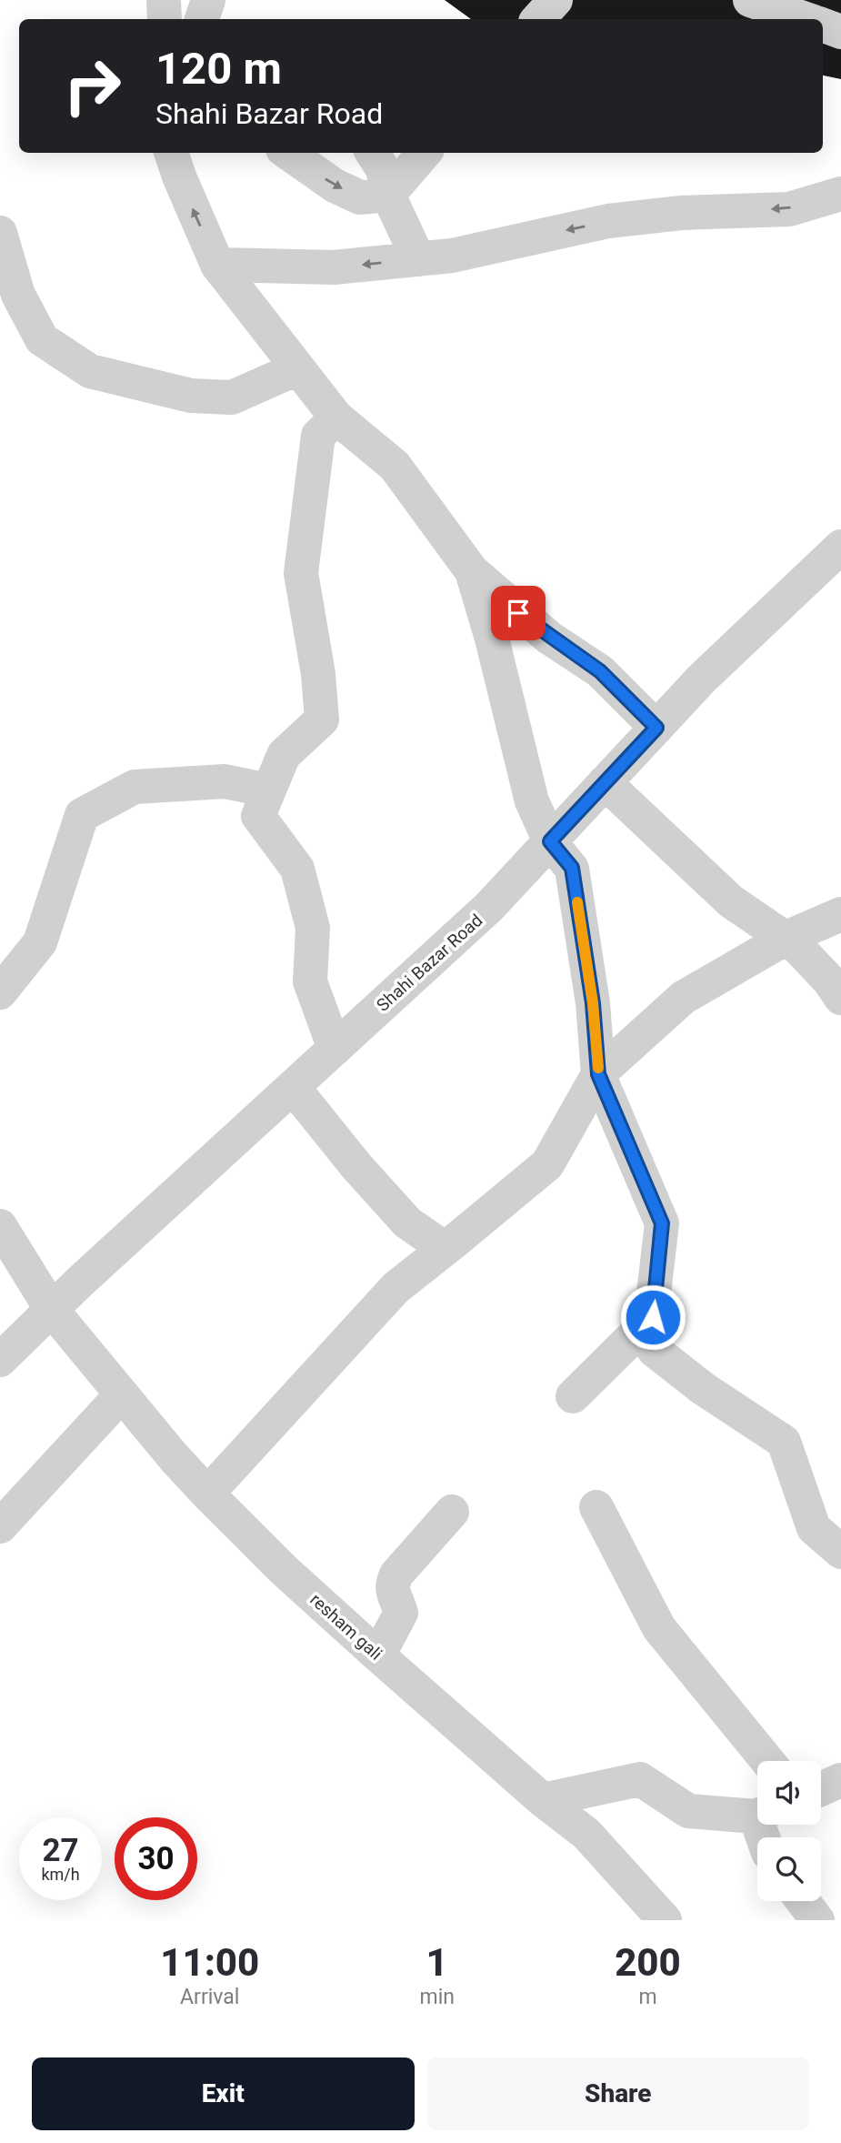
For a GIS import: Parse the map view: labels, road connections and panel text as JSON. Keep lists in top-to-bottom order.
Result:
{
  "streets": {
    "street": ["Shahi Bazar Road", "resham gali"]
  },
  "crossings": [
    ["Shahi Bazar Road", "resham gali"]
  ],
  "page": {
    "turn": ["120 m", "Shahi Bazar Road"],
    "speed": "27 km/h",
    "limit": "30",
    "eta": [
      "11:00",
      "Arrival",
      "1",
      "min",
      "200",
      "m"
    ],
    "buttons": ["Exit", "Share"]
  }
}
